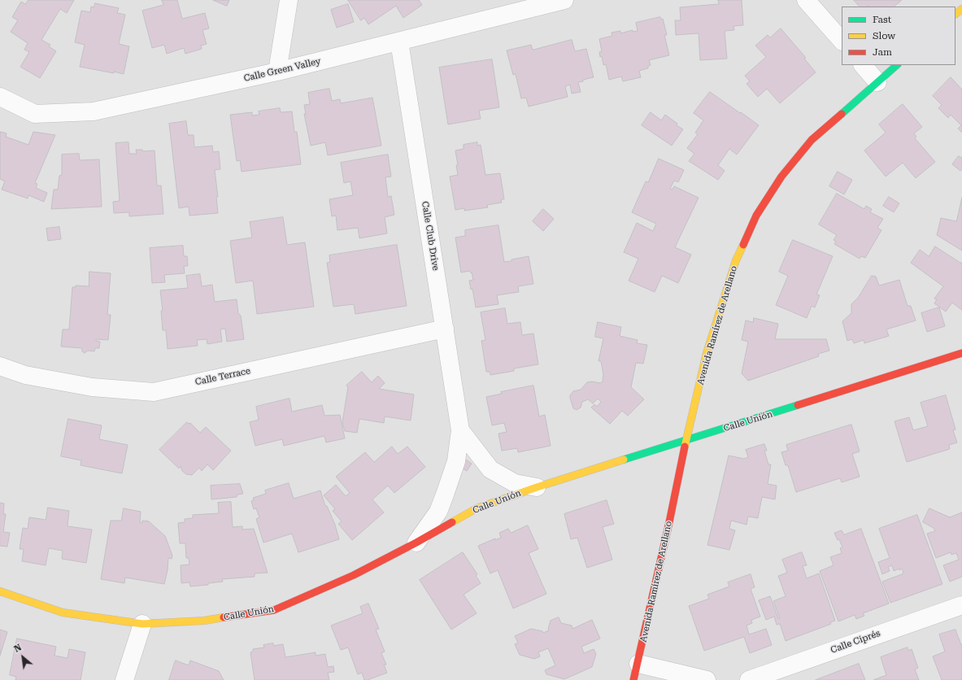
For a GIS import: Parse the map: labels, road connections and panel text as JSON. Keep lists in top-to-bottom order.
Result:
{
  "streets": {
    "street": [
      "Calle Green Valley",
      "Calle Club Drive",
      "Avenida Ramírez de Arellano",
      "Calle Terrace",
      "Calle Unión",
      "Calle Ciprés"
    ]
  },
  "crossings": [
    ["Calle Green Valley", "Calle Club Drive"],
    ["Calle Club Drive", "Calle Terrace"],
    ["Calle Club Drive", "Calle Unión"],
    ["Avenida Ramírez de Arellano", "Calle Unión"]
  ],
  "legend": ["Fast", "Slow", "Jam"],
  "north": "top left"
}
